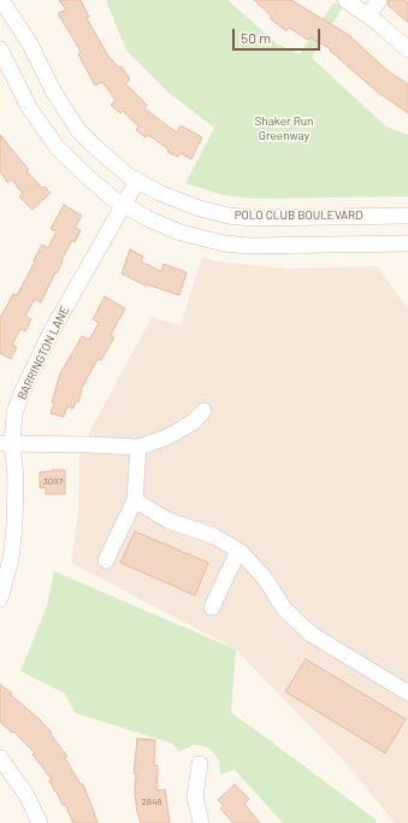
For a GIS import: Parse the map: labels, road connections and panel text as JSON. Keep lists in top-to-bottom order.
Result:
{
  "streets": {
    "street": ["POLO CLUB BOULEVARD", "BARRINGTON LANE"]
  },
  "crossings": [
    ["POLO CLUB BOULEVARD", "BARRINGTON LANE"]
  ],
  "parks": ["Shaker Run Greenway"],
  "house_numbers": ["3097", "2848"],
  "scale_bar": "50 m"
}
